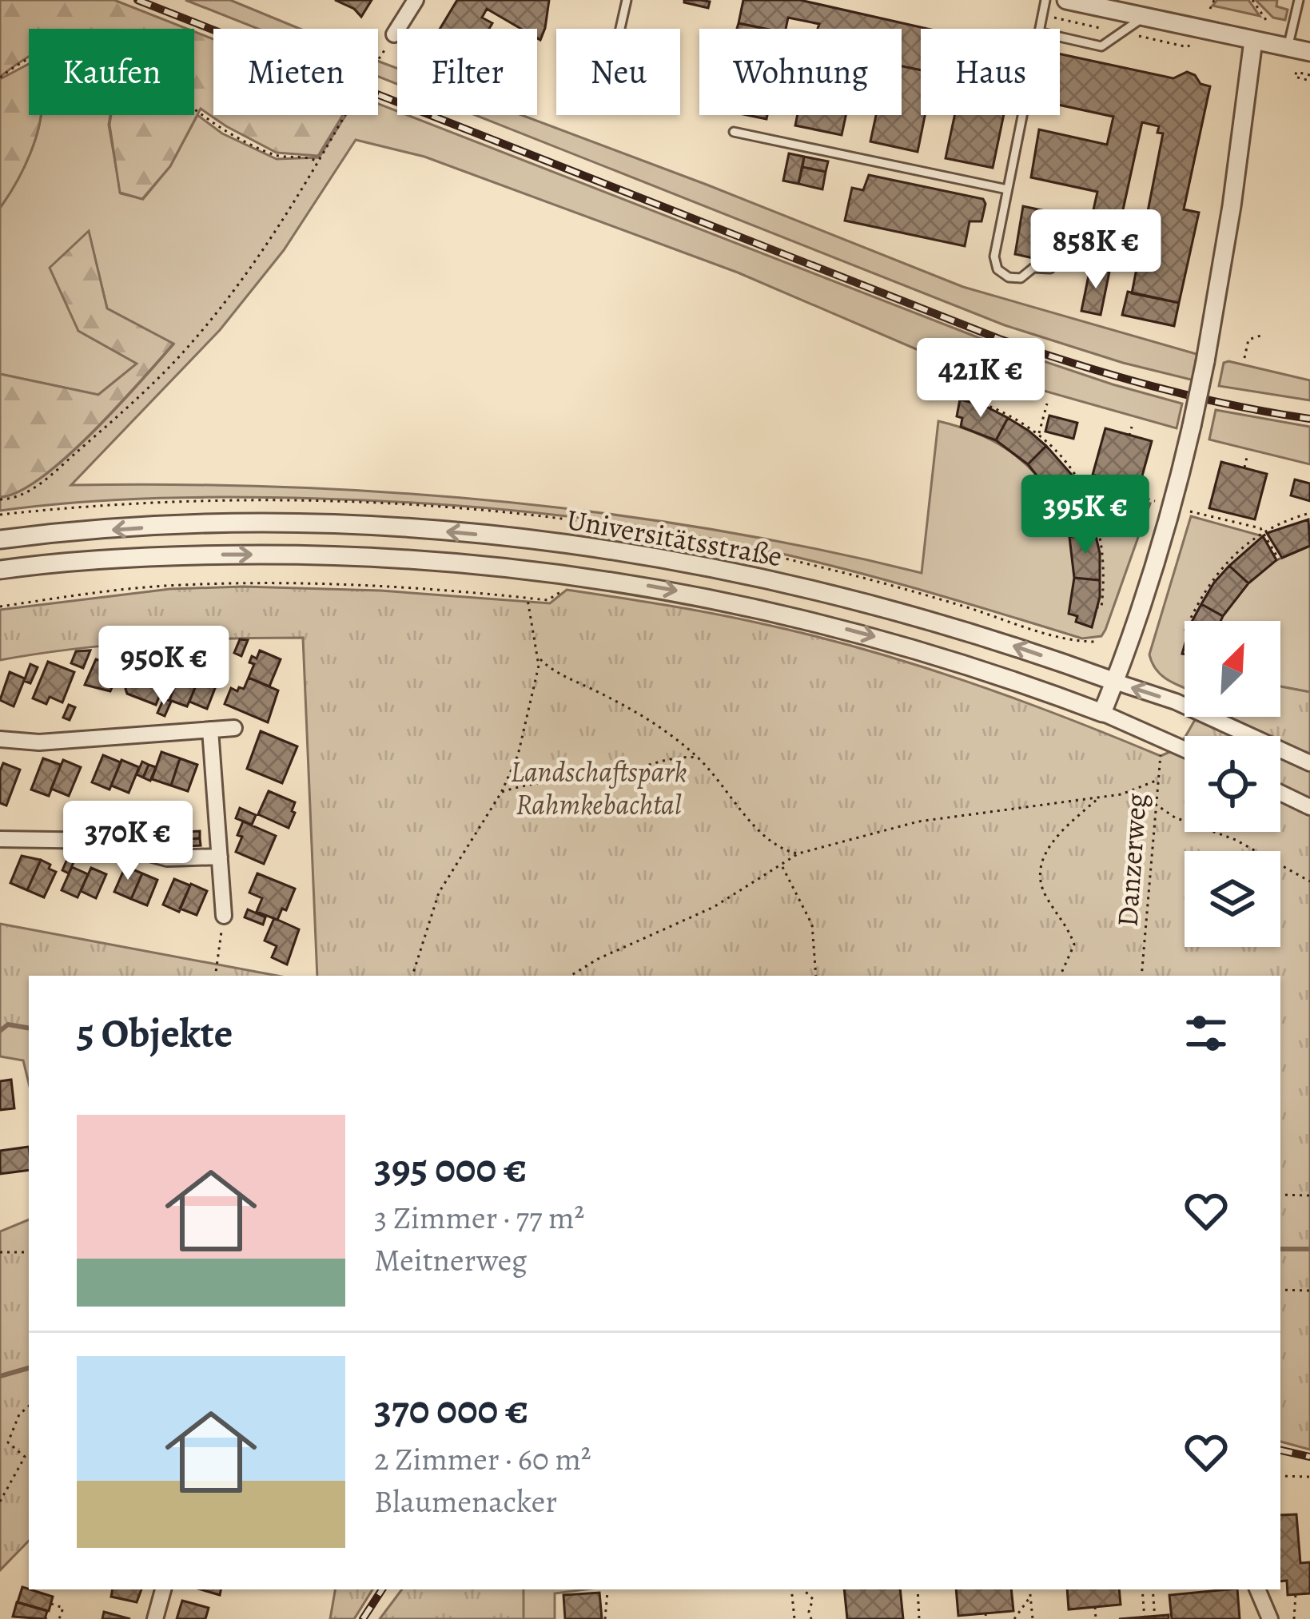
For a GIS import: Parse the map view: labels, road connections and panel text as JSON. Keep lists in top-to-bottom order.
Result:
{
  "streets": {
    "street": ["Universitätsstraße"],
    "path": ["Danzerweg"]
  },
  "parks": ["Landschaftspark Rahmkebachtal"],
  "north": "top right",
  "page": {
    "chip": [
      "Kaufen",
      "Mieten",
      "Filter",
      "Neu",
      "Wohnung",
      "Haus"
    ],
    "price": [
      "858K €",
      "421K €",
      "395K €",
      "950K €",
      "370K €"
    ],
    "heading": "5 Objekte",
    "list": [
      {
        "name": "395 000 €",
        "note": "3 Zimmer · 77 m² · Meitnerweg"
      },
      {
        "name": "370 000 €",
        "note": "2 Zimmer · 60 m² · Blaumenacker"
      }
    ]
  }
}
